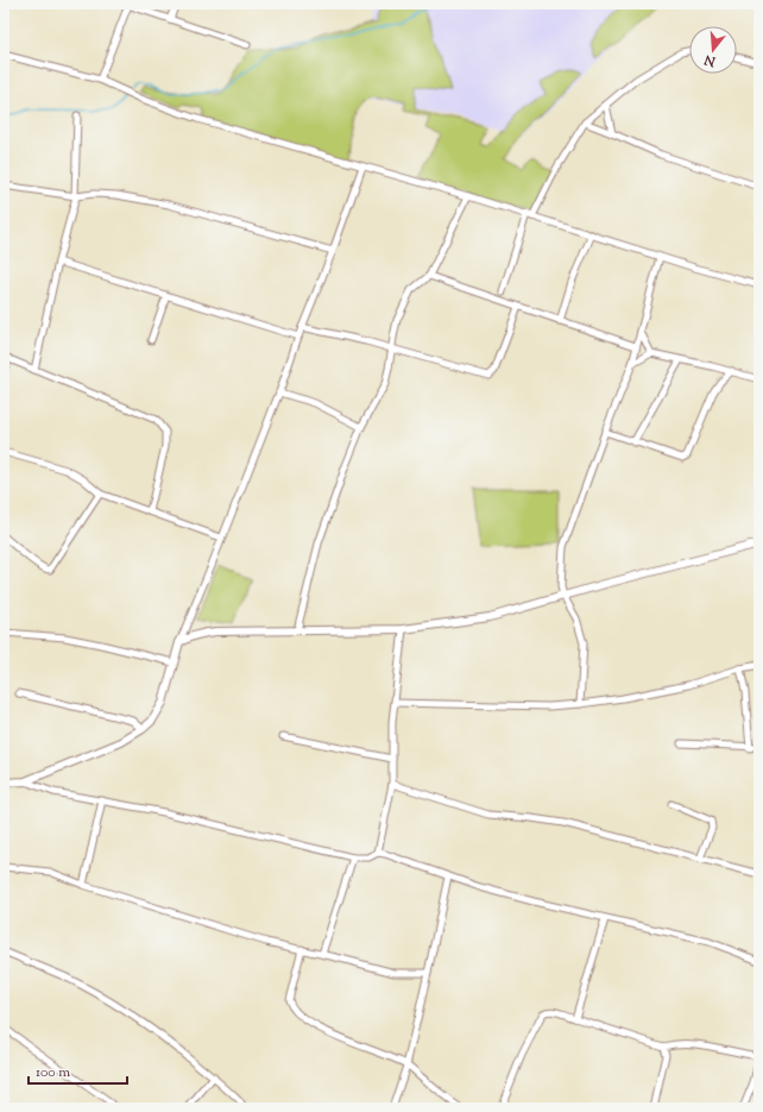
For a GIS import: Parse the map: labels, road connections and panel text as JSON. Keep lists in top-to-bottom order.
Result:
{
  "scale_bar": "100 m",
  "north": "bottom"
}
